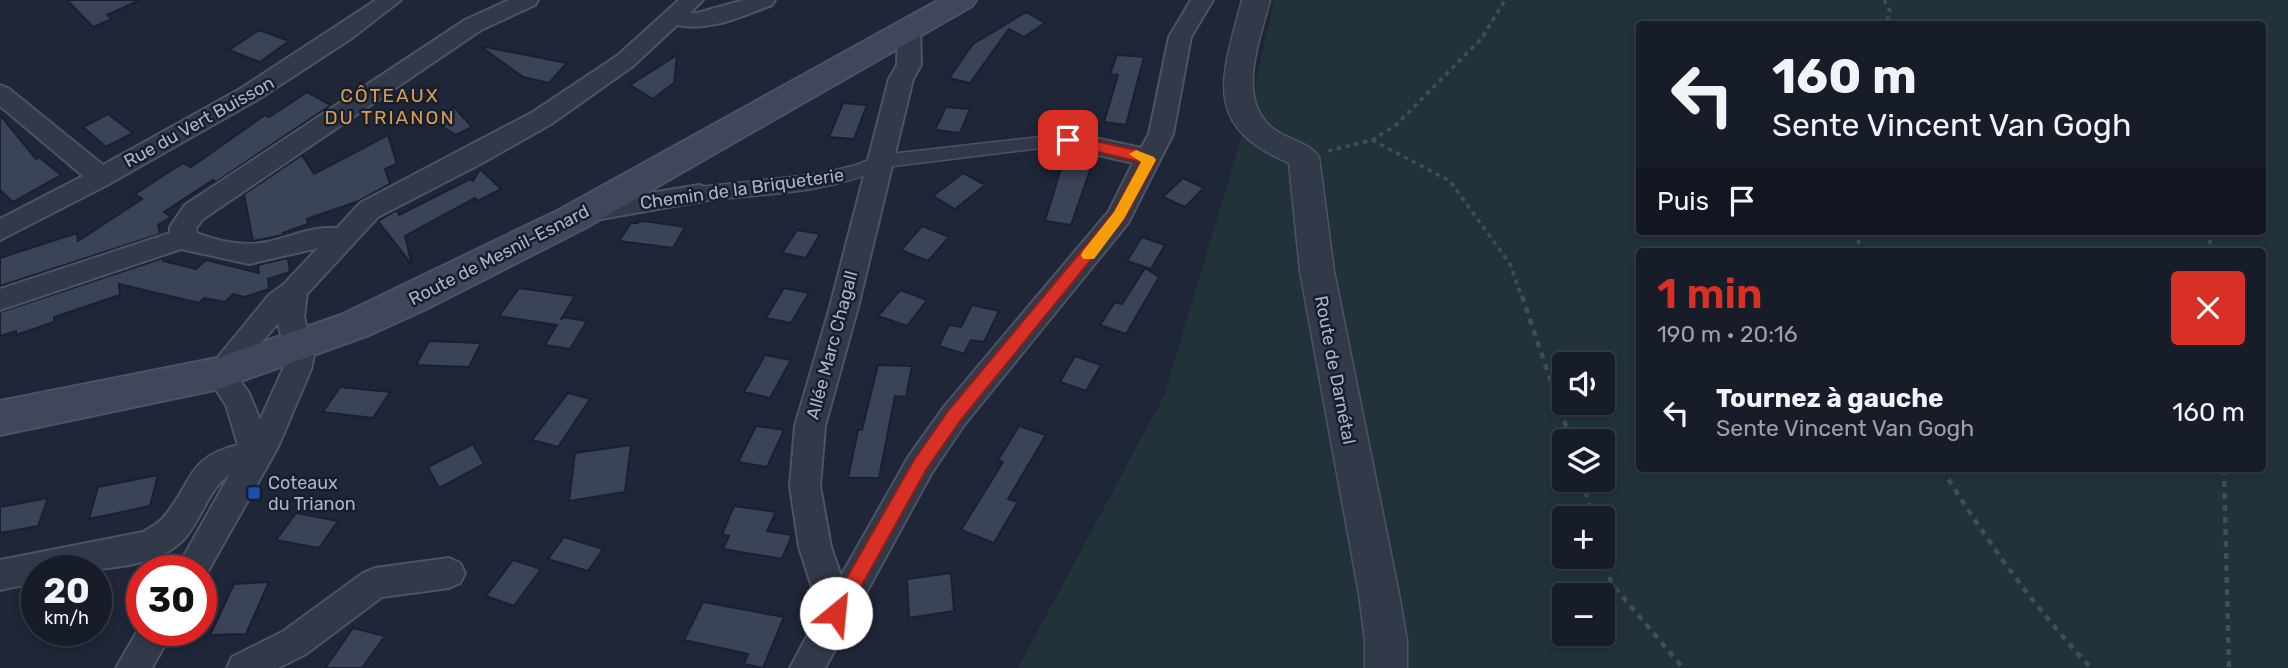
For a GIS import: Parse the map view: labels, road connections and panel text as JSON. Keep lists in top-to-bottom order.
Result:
{
  "streets": {
    "main road": ["Route de Mesnil-Esnard"],
    "street": [
      "Rue du Vert Buisson",
      "Chemin de la Briqueterie",
      "Allée Marc Chagall",
      "Route de Darnétal"
    ]
  },
  "crossings": [
    ["Chemin de la Briqueterie", "Route de Mesnil-Esnard"],
    ["Chemin de la Briqueterie", "Allée Marc Chagall"],
    ["Route de Mesnil-Esnard", "Allée Marc Chagall"]
  ],
  "districts": ["CÔTEAUX DU TRIANON"],
  "places": {
    "transit": ["Coteaux du Trianon"]
  },
  "page": {
    "turn": ["160 m", "Sente Vincent Van Gogh"],
    "then": "Puis",
    "heading": ["1 min", "190 m · 20:16"],
    "map_buttons": ["+", "−"],
    "list": [
      {
        "name": "Tournez à gauche",
        "note": "Sente Vincent Van Gogh",
        "value": "160 m"
      }
    ],
    "speed": "20 km/h",
    "limit": "30"
  }
}
